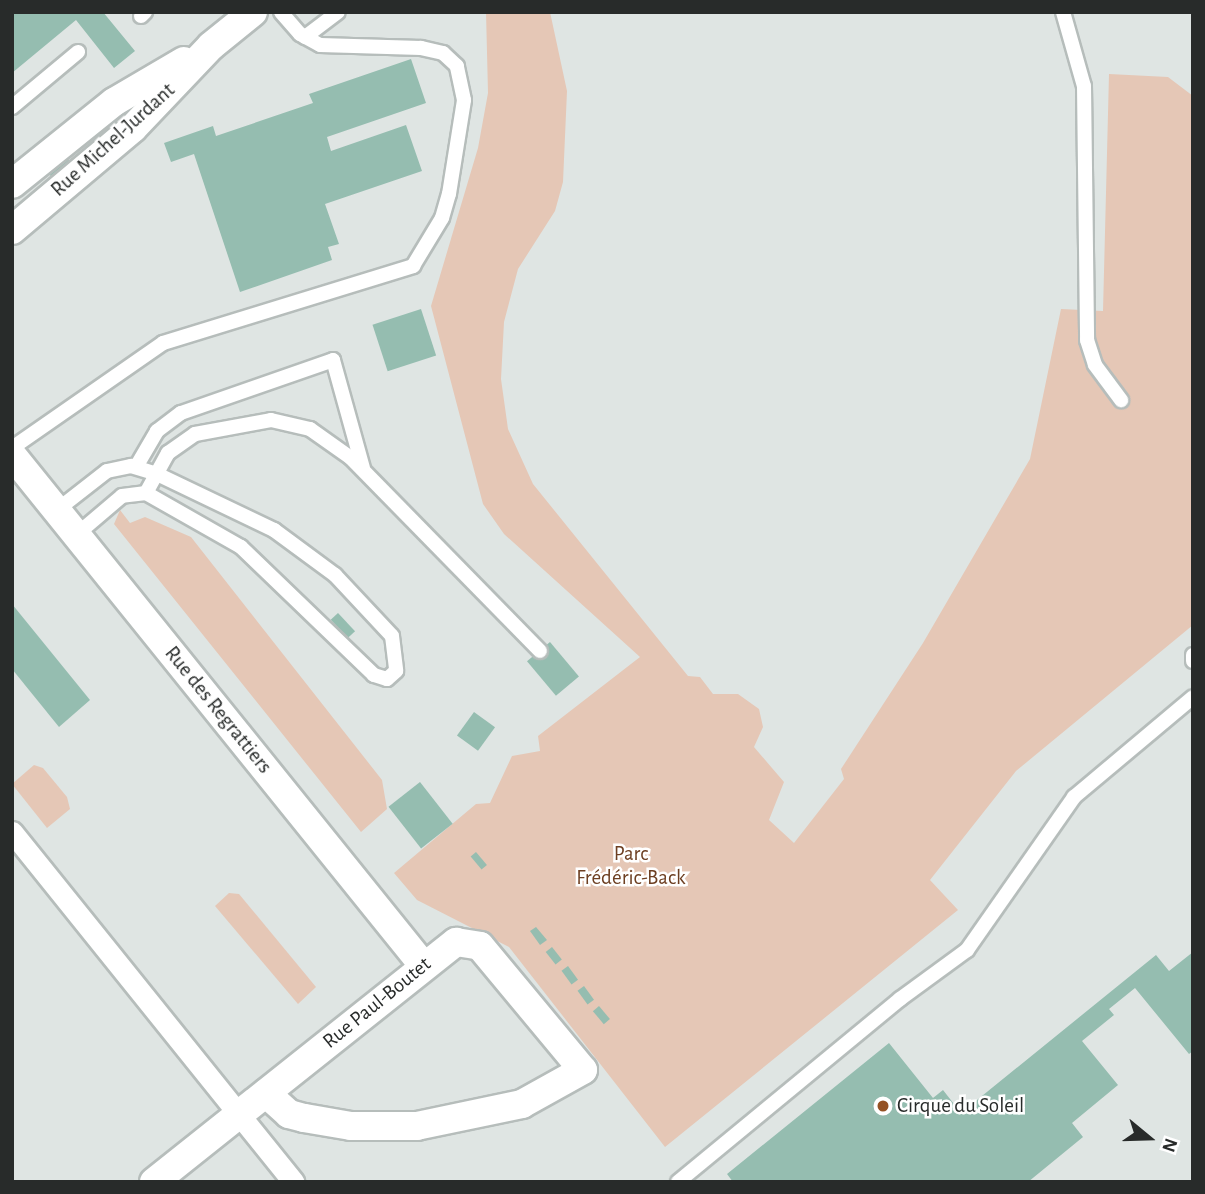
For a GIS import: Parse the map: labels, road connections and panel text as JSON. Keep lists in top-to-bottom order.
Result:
{
  "streets": {
    "street": ["Rue Michel-Jurdant", "Rue des Regrattiers", "Rue Paul-Boutet"]
  },
  "crossings": [
    ["Rue des Regrattiers", "Rue Paul-Boutet"]
  ],
  "parks": ["Parc Frédéric-Back"],
  "places": ["Cirque du Soleil"],
  "north": "right"
}
